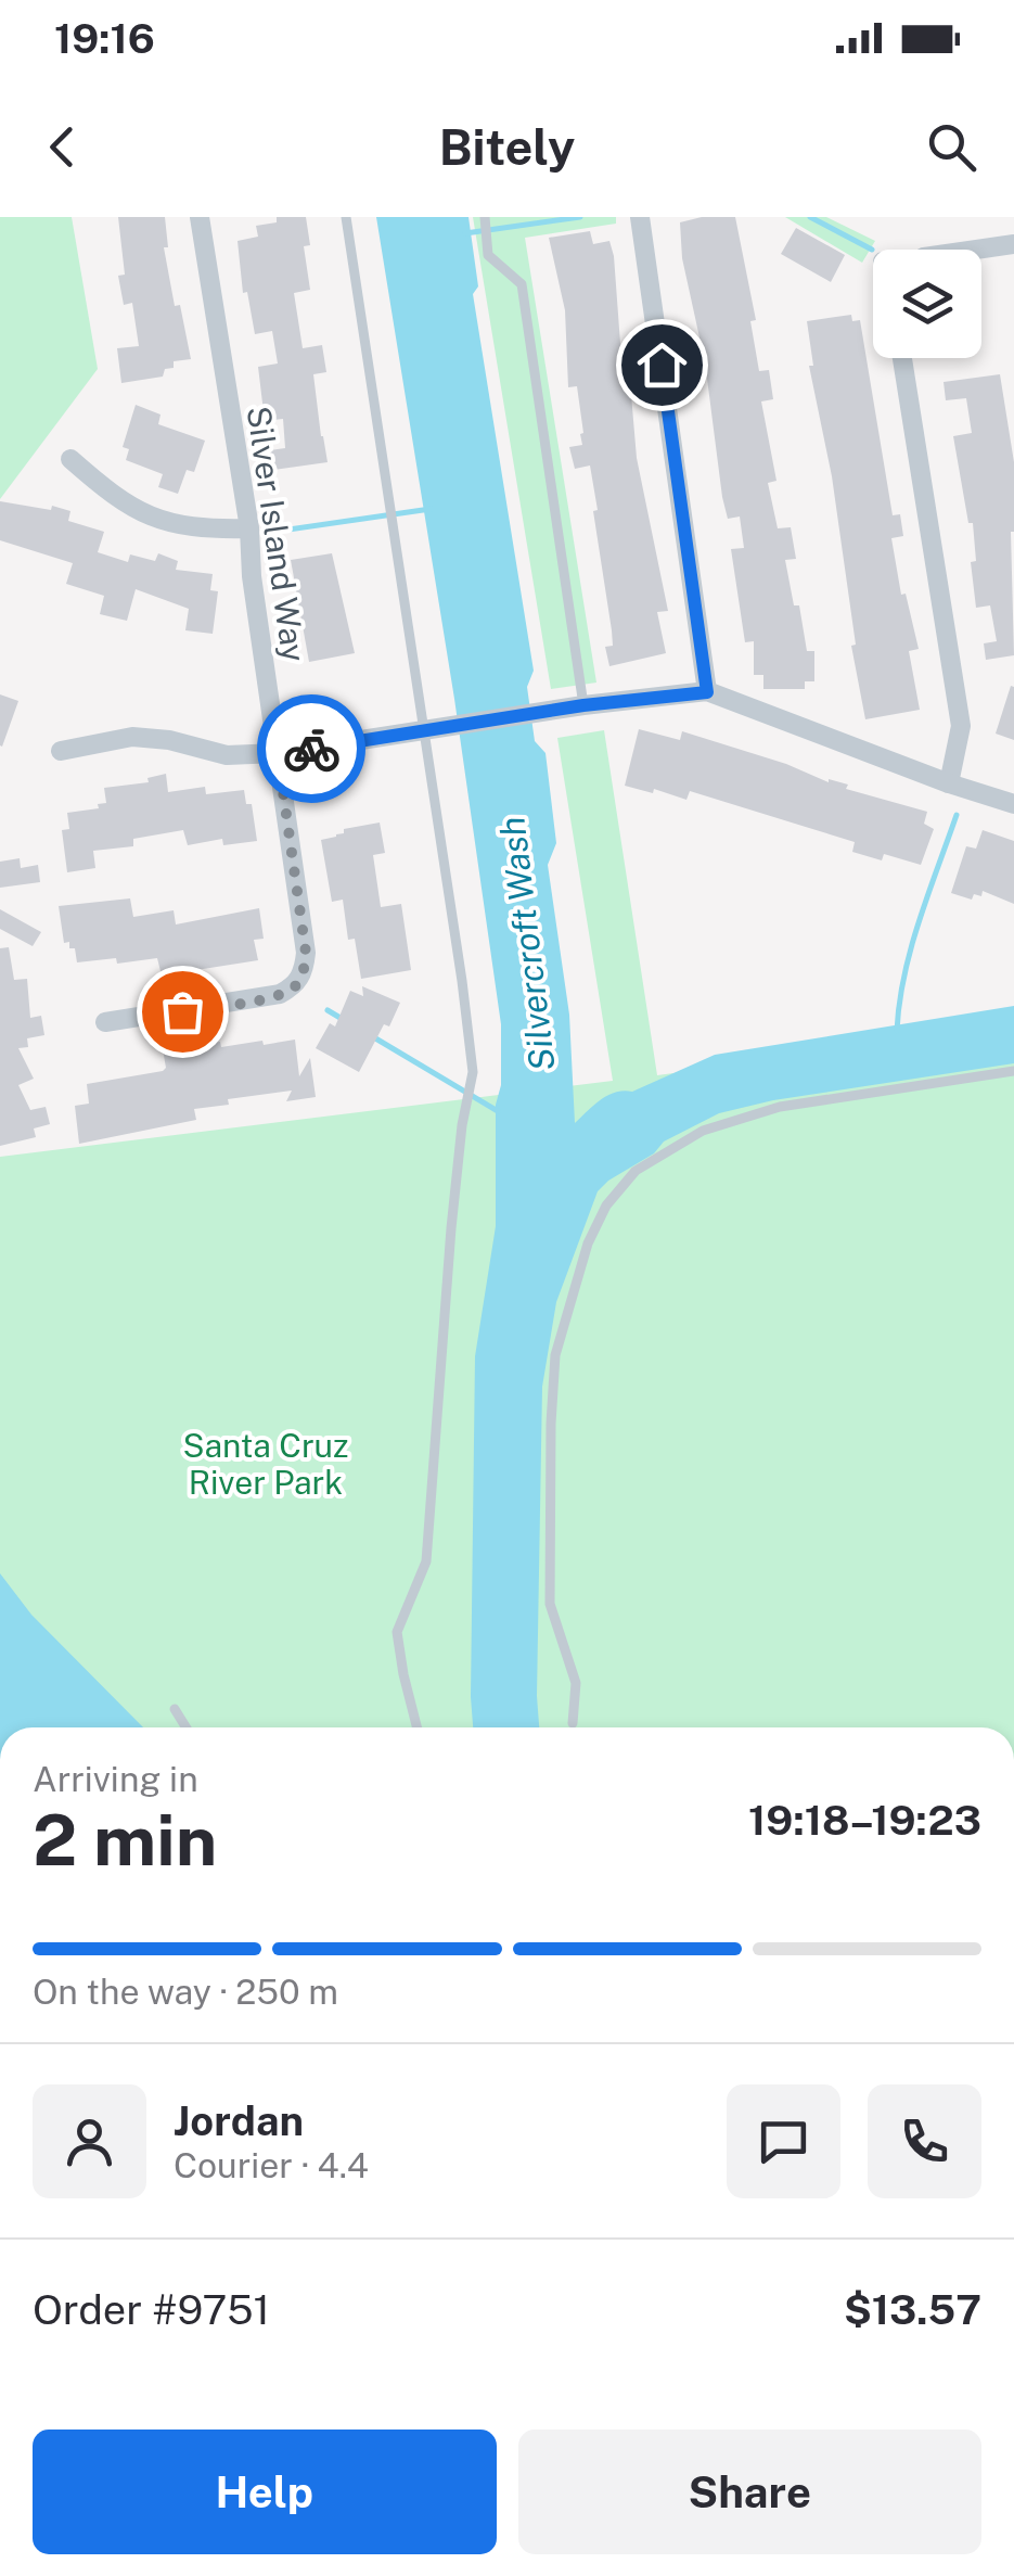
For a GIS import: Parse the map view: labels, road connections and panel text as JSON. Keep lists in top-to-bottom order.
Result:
{
  "streets": {
    "street": ["Silver Island Way"]
  },
  "water": ["Silvercroft Wash"],
  "parks": ["Santa Cruz River Park"],
  "page": {
    "status": "19:16",
    "header": "Bitely",
    "heading": ["2 min", "Arriving in", "19:18–19:23"],
    "panel": [
      "Jordan",
      "Courier · 4.4",
      "Order #9751",
      "$13.57"
    ],
    "bar": "On the way · 250 m",
    "buttons": ["Help", "Share"]
  }
}
